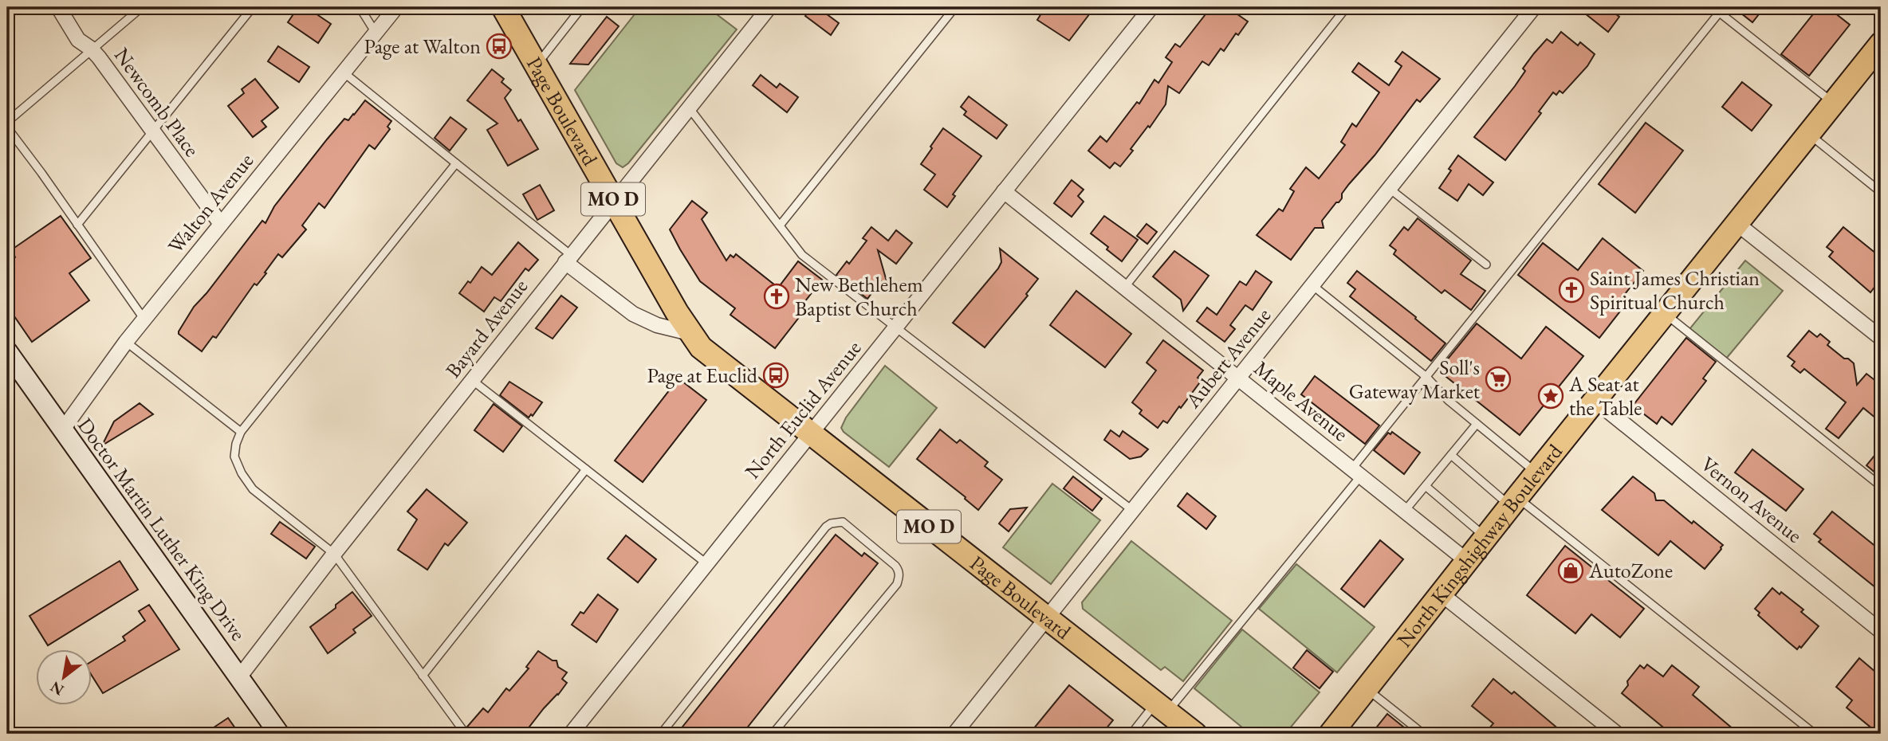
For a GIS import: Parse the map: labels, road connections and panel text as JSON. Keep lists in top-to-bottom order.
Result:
{
  "streets": {
    "main road": [
      "Page Boulevard",
      "MO D",
      "Doctor Martin Luther King Drive",
      "North Kingshighway Boulevard"
    ],
    "street": [
      "Newcomb Place",
      "Walton Avenue",
      "Bayard Avenue",
      "Aubert Avenue",
      "Maple Avenue",
      "North Euclid Avenue",
      "Vernon Avenue"
    ]
  },
  "crossings": [
    ["Newcomb Place", "Walton Avenue"],
    ["Page Boulevard", "Bayard Avenue"],
    ["Page Boulevard", "Aubert Avenue"],
    ["Page Boulevard", "North Euclid Avenue"],
    ["Walton Avenue", "Doctor Martin Luther King Drive"],
    ["Bayard Avenue", "Doctor Martin Luther King Drive"],
    ["Aubert Avenue", "Maple Avenue"],
    ["Maple Avenue", "North Euclid Avenue"],
    ["Maple Avenue", "North Kingshighway Boulevard"],
    ["Vernon Avenue", "North Kingshighway Boulevard"]
  ],
  "places": {
    "bus stop": ["Page at Walton", "Page at Euclid"],
    "church": ["Saint James Christian Spiritual Church", "New Bethlehem Baptist Church"],
    "supermarket": ["Soll's Gateway Market"],
    "place": ["A Seat at the Table"],
    "shop": ["AutoZone"]
  },
  "north": "bottom left"
}
